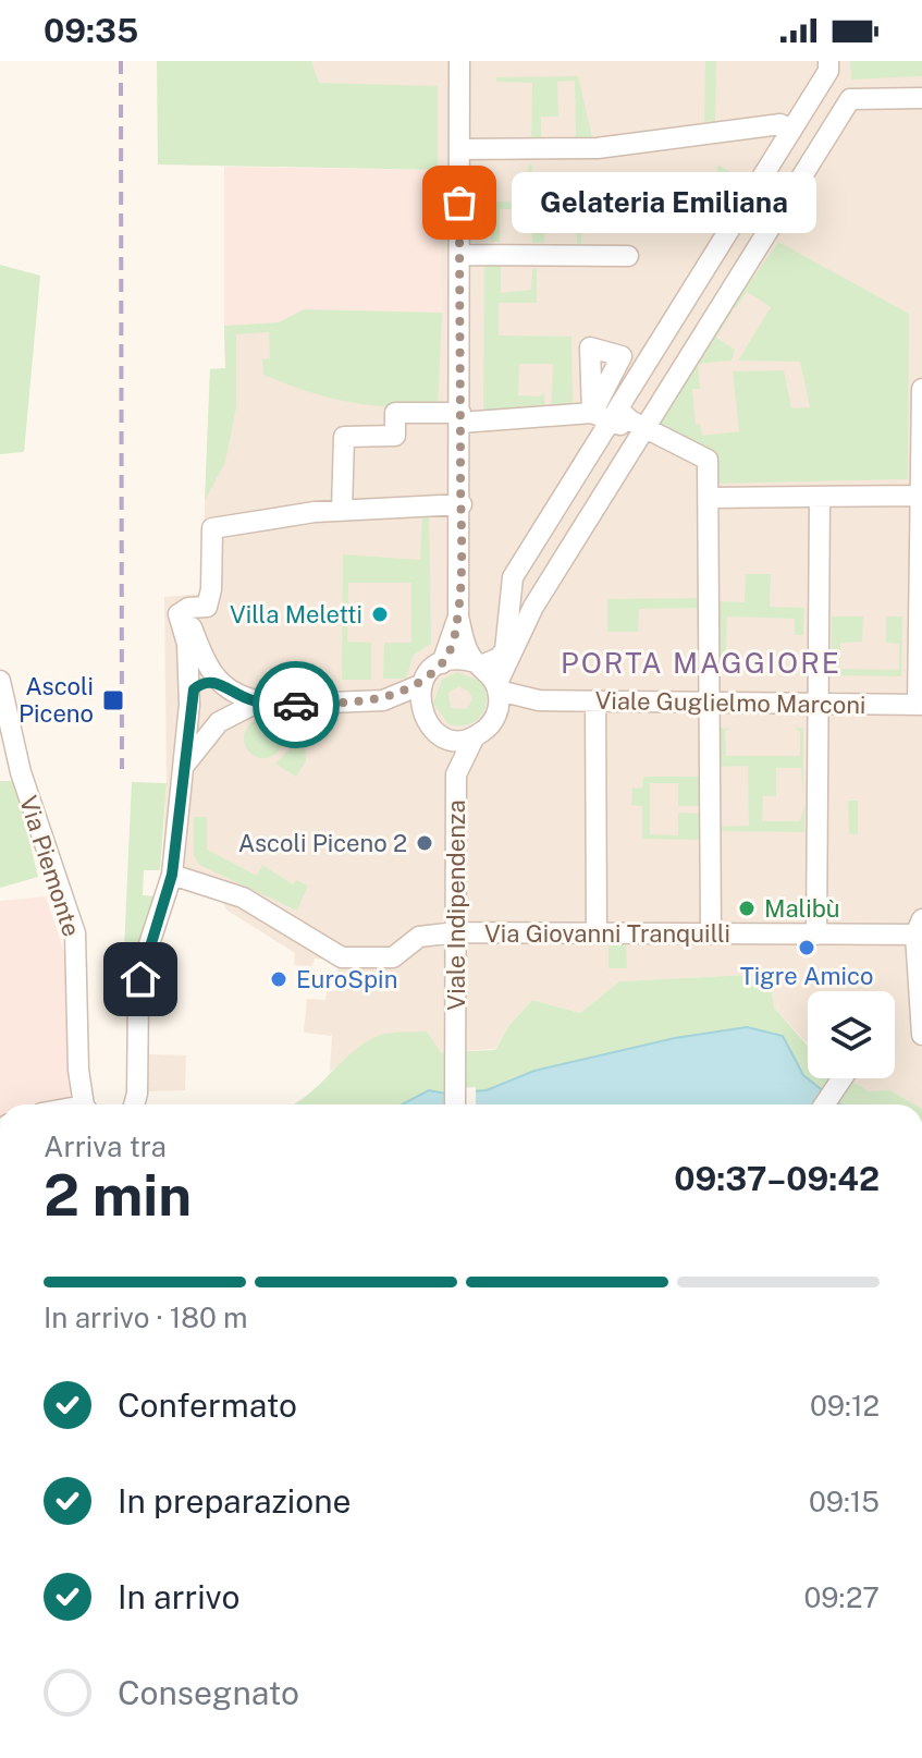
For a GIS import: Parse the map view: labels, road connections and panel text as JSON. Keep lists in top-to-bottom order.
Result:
{
  "streets": {
    "street": [
      "Viale Guglielmo Marconi",
      "Via Piemonte",
      "Viale Indipendenza",
      "Via Giovanni Tranquilli"
    ]
  },
  "crossings": [
    ["Viale Guglielmo Marconi", "Viale Indipendenza"],
    ["Viale Indipendenza", "Via Giovanni Tranquilli"]
  ],
  "districts": ["PORTA MAGGIORE"],
  "places": {
    "other": [
      "Gelateria Emiliana",
      "Villa Meletti",
      "Ascoli Piceno 2",
      "Malibù",
      "Tigre Amico",
      "EuroSpin"
    ],
    "transit": ["Ascoli Piceno"]
  },
  "page": {
    "status": "09:35",
    "bubble": "Gelateria Emiliana",
    "heading": ["2 min", "Arriva tra", "09:37–09:42"],
    "bar": "In arrivo · 180 m",
    "list": [
      ["Confermato", "09:12"],
      ["In preparazione", "09:15"],
      ["In arrivo", "09:27"],
      "Consegnato"
    ]
  }
}
